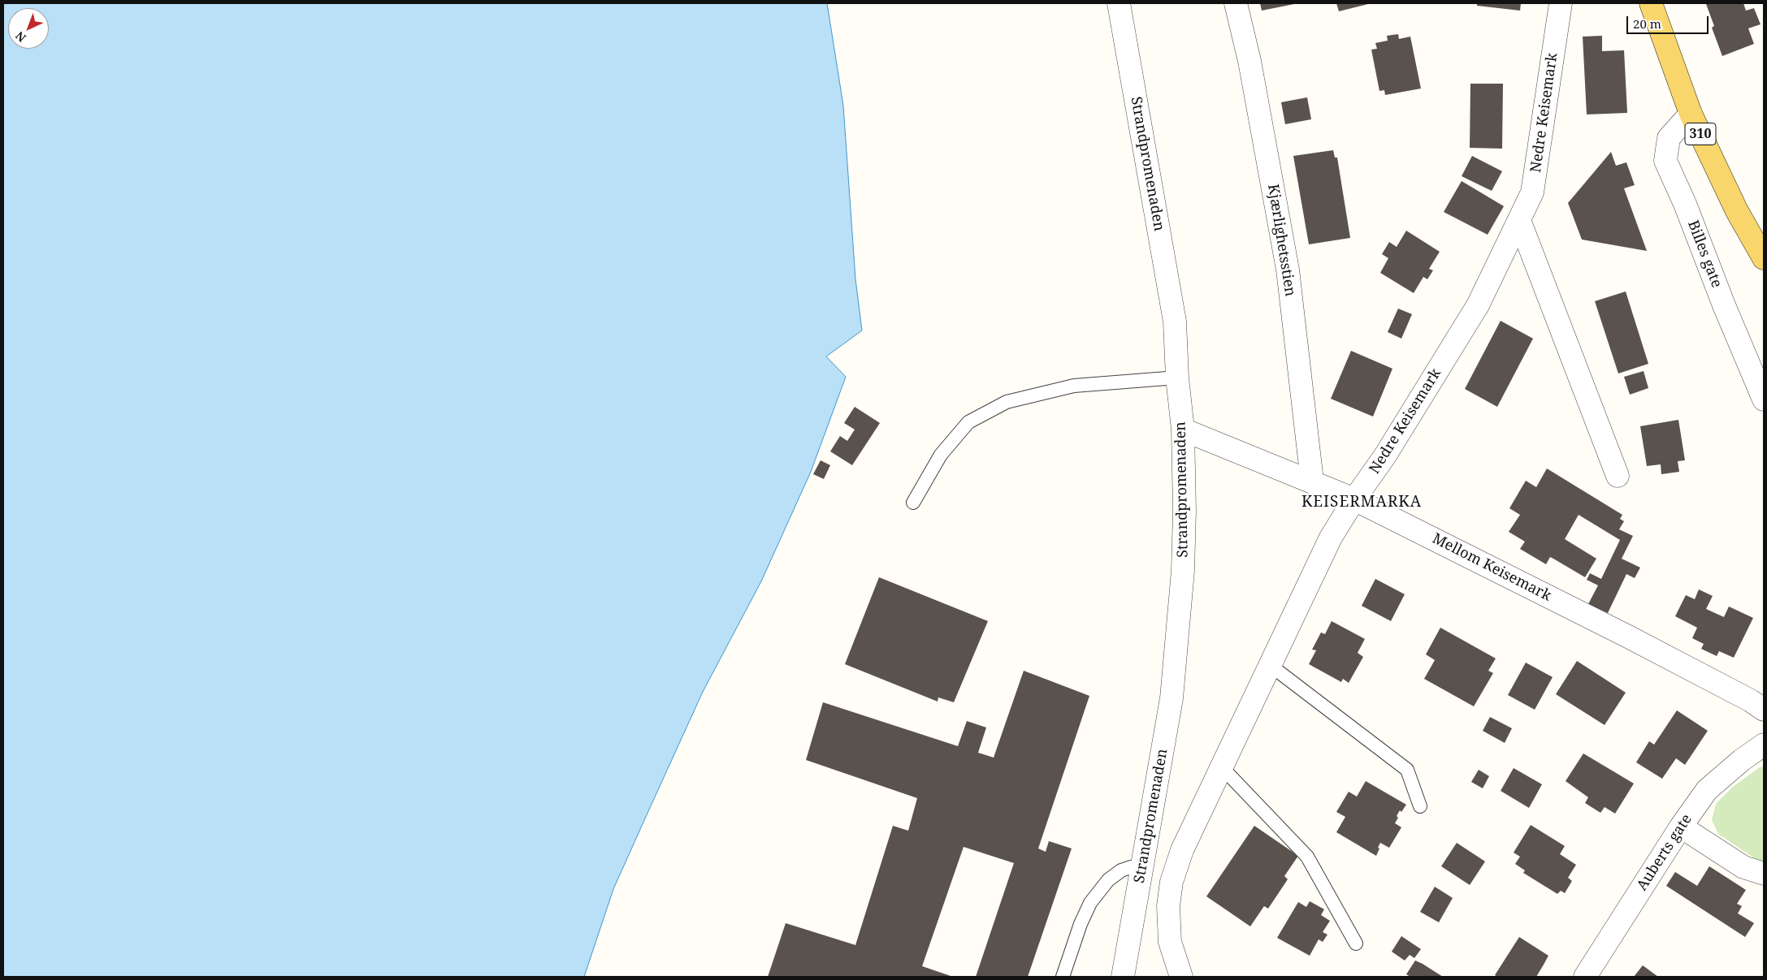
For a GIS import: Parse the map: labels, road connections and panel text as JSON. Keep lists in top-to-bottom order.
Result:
{
  "streets": {
    "main road": ["310"],
    "street": [
      "Nedre Keisemark",
      "Strandpromenaden",
      "Kjærlighetsstien",
      "Billes gate",
      "Mellom Keisemark",
      "Auberts gate"
    ]
  },
  "crossings": [
    ["Nedre Keisemark", "Mellom Keisemark"],
    ["310", "Billes gate"],
    ["Strandpromenaden", "Mellom Keisemark"],
    ["Kjærlighetsstien", "Mellom Keisemark"]
  ],
  "districts": ["KEISERMARKA"],
  "scale_bar": "20 m",
  "north": "bottom left"
}
